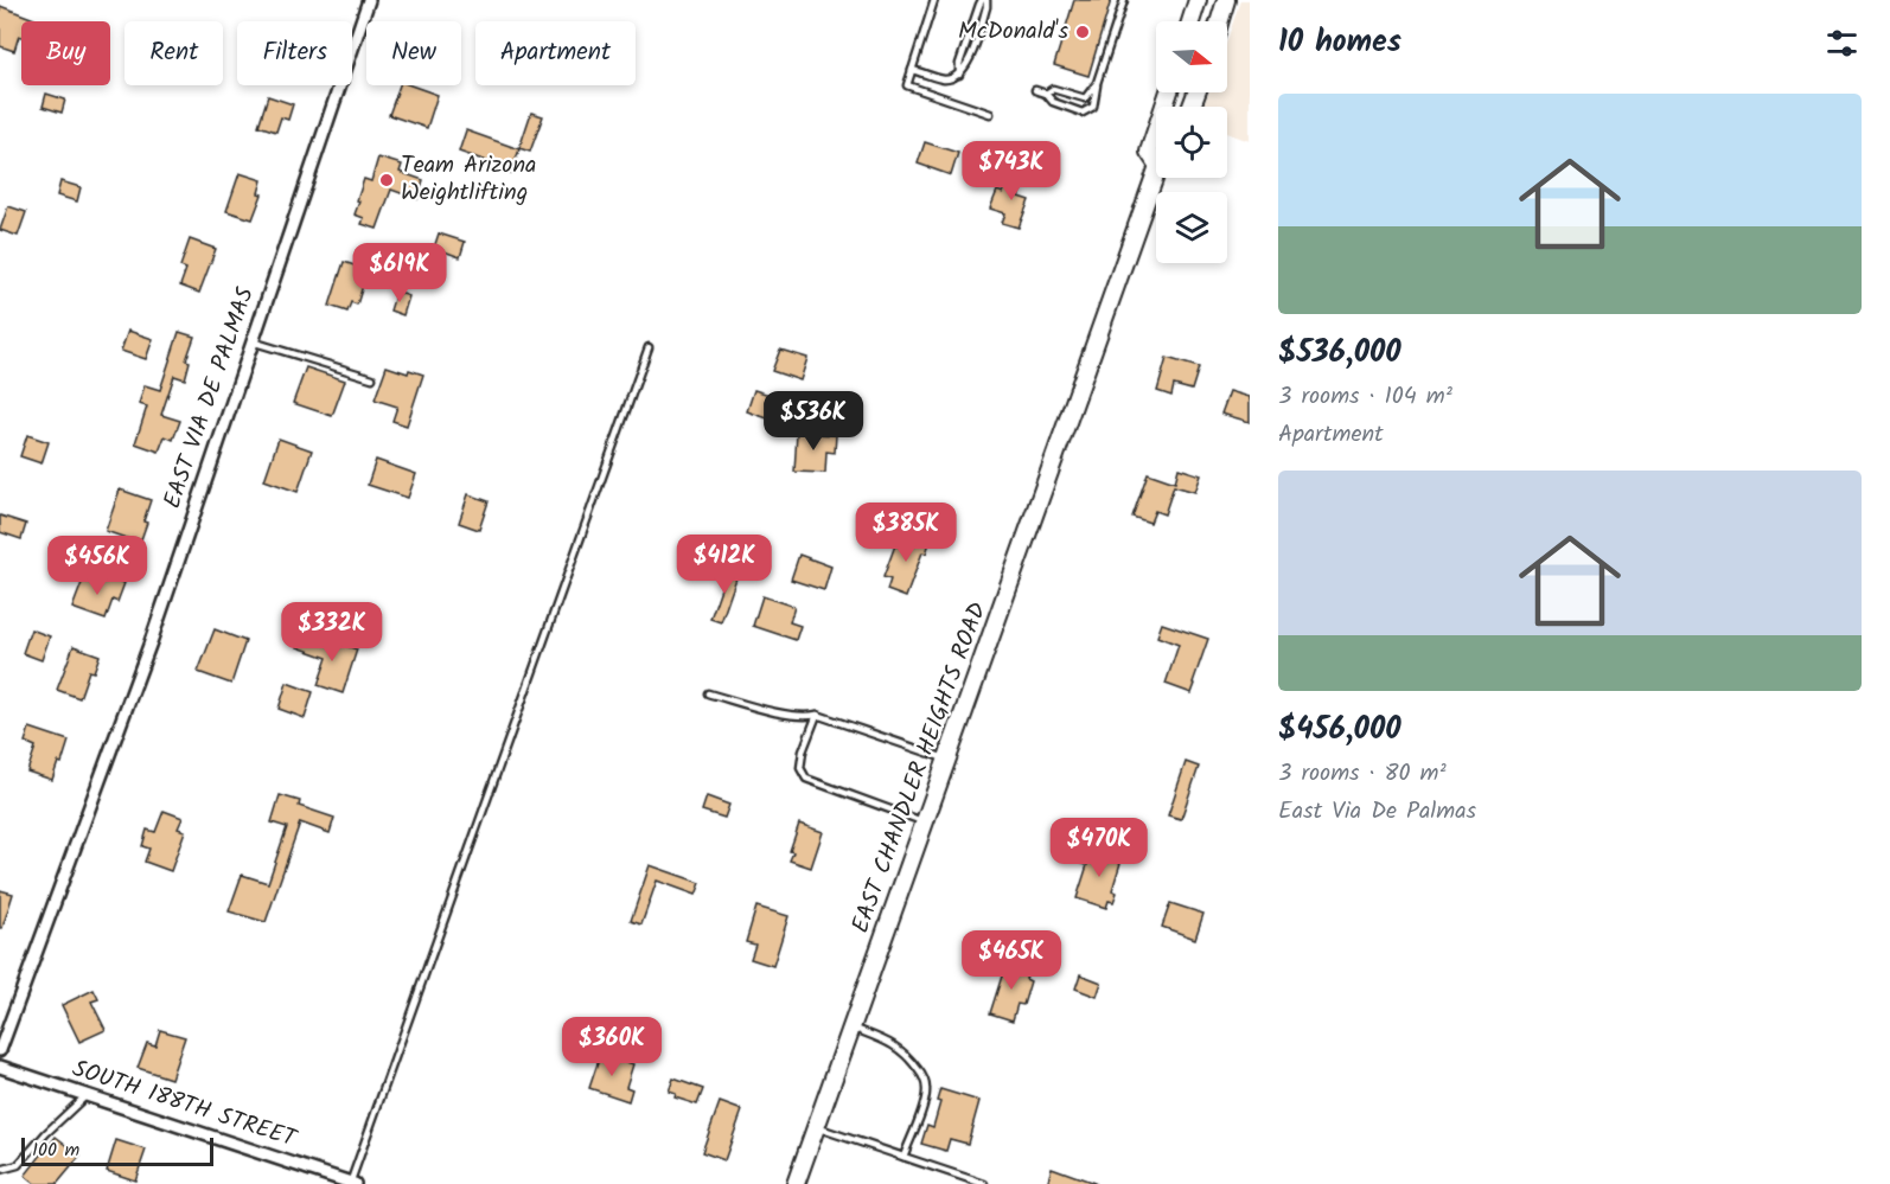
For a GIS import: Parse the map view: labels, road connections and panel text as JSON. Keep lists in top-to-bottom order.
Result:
{
  "streets": {
    "main road": ["EAST CHANDLER HEIGHTS ROAD"],
    "street": ["EAST VIA DE PALMAS", "SOUTH 188TH STREET"]
  },
  "places": ["McDonald's", "Team Arizona Weightlifting"],
  "scale_bar": "100 m",
  "north": "right",
  "page": {
    "heading": "10 homes",
    "chip": [
      "Buy",
      "Rent",
      "Filters",
      "New",
      "Apartment"
    ],
    "list": [
      {
        "name": "$536,000",
        "note": "3 rooms · 104 m² · Apartment"
      },
      {
        "name": "$456,000",
        "note": "3 rooms · 80 m² · East Via De Palmas"
      }
    ],
    "price": [
      "$743K",
      "$619K",
      "$536K",
      "$385K",
      "$412K",
      "$456K",
      "$332K",
      "$470K",
      "$465K",
      "$360K"
    ],
    "scale": "100 m"
  }
}
